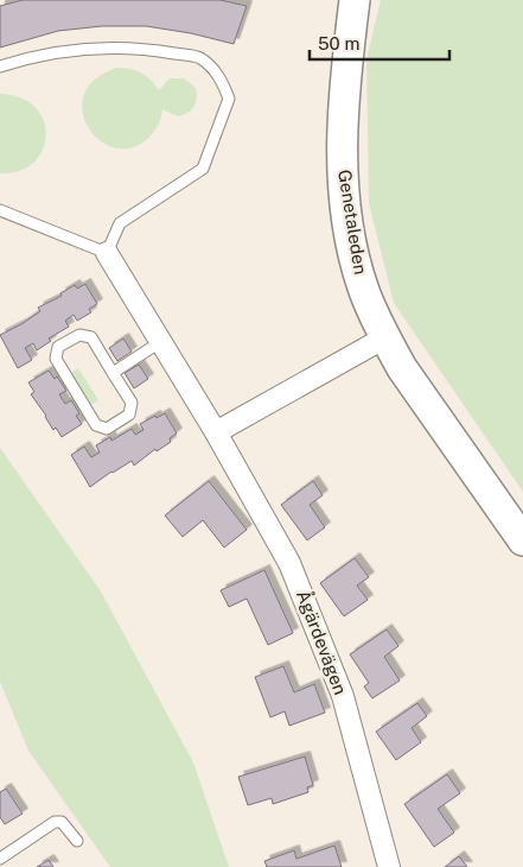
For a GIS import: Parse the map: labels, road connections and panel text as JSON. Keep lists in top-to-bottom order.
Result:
{
  "streets": {
    "main road": ["Genetaleden"],
    "street": ["Ågärdevägen"]
  },
  "scale_bar": "50 m"
}
